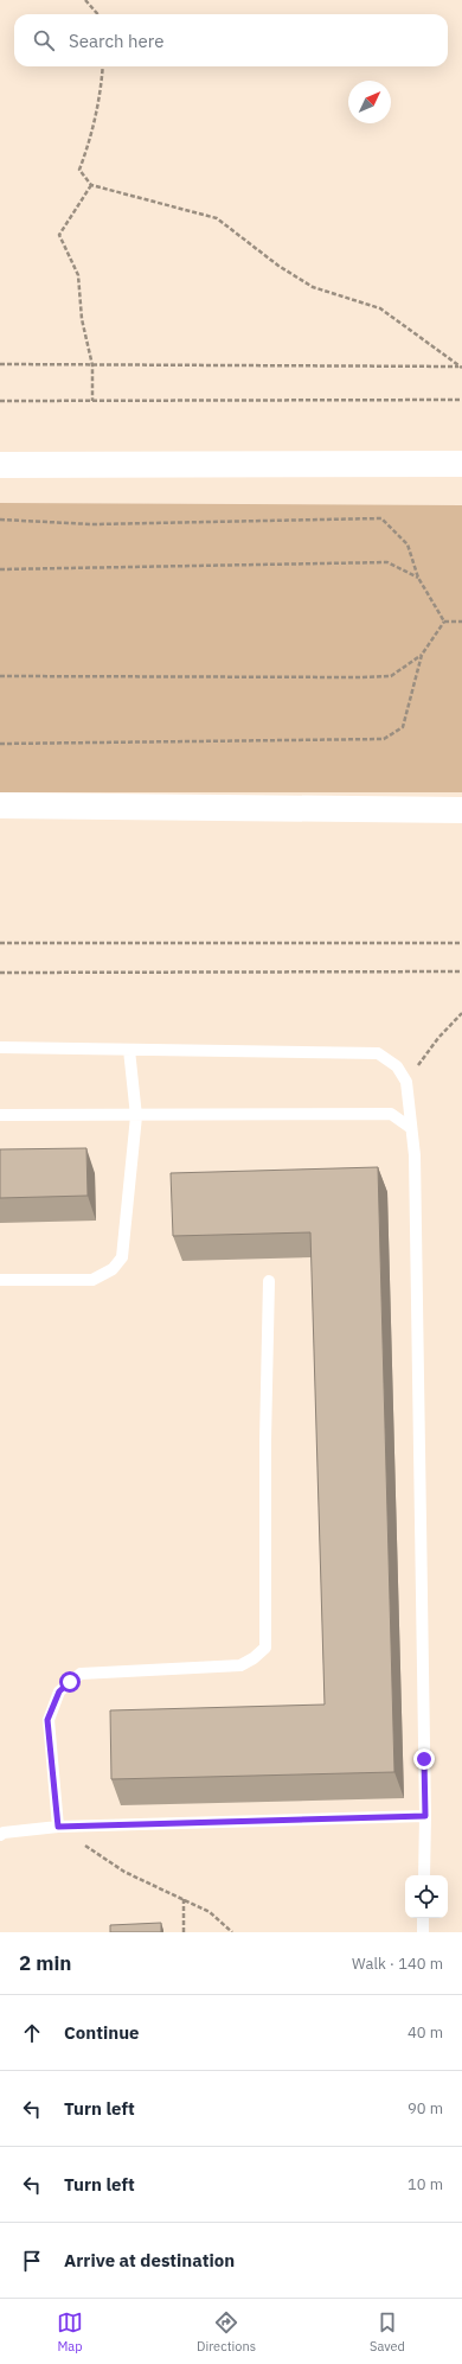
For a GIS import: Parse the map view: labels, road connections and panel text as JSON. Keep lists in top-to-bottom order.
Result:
{
  "north": "top right",
  "page": {
    "search": "Search here",
    "heading": ["2 min", "Walk · 140 m"],
    "list": [
      ["Continue", "40 m"],
      ["Turn left", "90 m"],
      ["Turn left", "10 m"],
      "Arrive at destination"
    ],
    "nav": ["Map", "Directions", "Saved"]
  }
}
